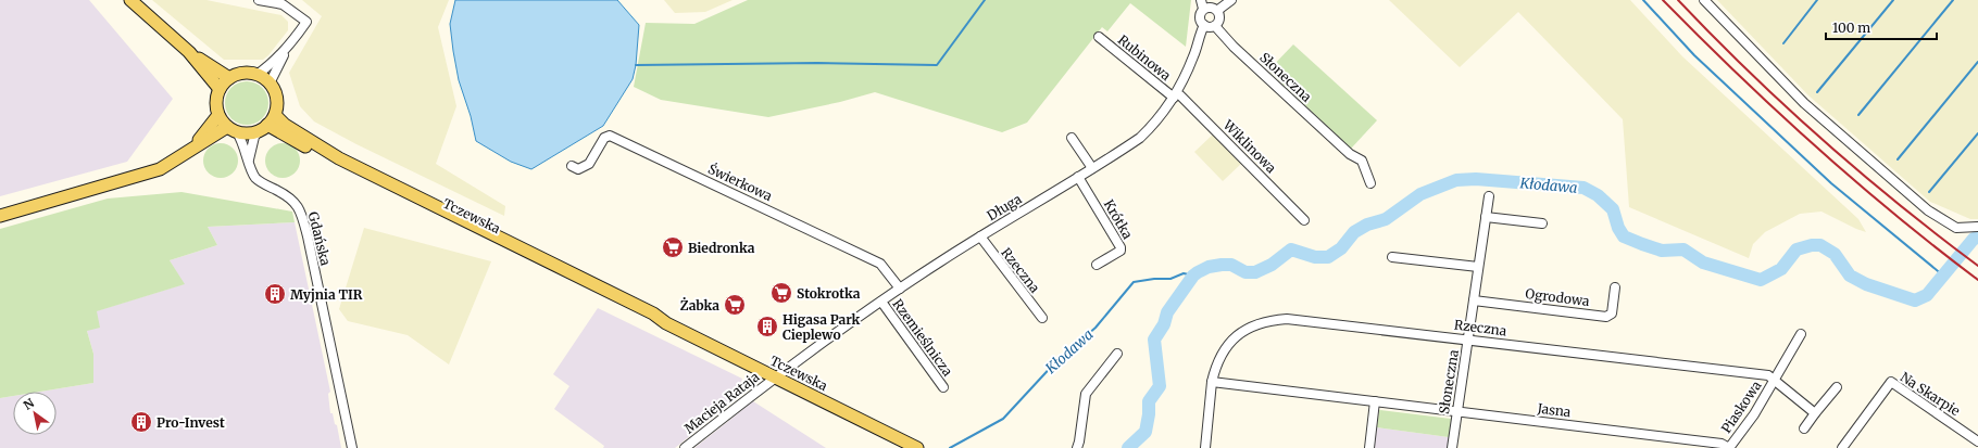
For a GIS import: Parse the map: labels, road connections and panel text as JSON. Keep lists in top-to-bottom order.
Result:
{
  "streets": {
    "main road": ["Tczewska"],
    "street": [
      "Rubinowa",
      "Słoneczna",
      "Wiklinowa",
      "Świerkowa",
      "Długa",
      "Krótka",
      "Gdańska",
      "Rzeczna",
      "Ogrodowa",
      "Rzemieślnicza",
      "Na Skarpie",
      "Macieja Rataja",
      "Piaskowa",
      "Jasna"
    ]
  },
  "crossings": [
    ["Rubinowa", "Wiklinowa"],
    ["Rubinowa", "Długa"],
    ["Słoneczna", "Długa"],
    ["Słoneczna", "Rzeczna"],
    ["Słoneczna", "Ogrodowa"],
    ["Słoneczna", "Jasna"],
    ["Wiklinowa", "Długa"],
    ["Świerkowa", "Długa"],
    ["Długa", "Tczewska"],
    ["Długa", "Krótka"],
    ["Długa", "Rzeczna"],
    ["Długa", "Rzemieślnicza"],
    ["Długa", "Macieja Rataja"],
    ["Tczewska", "Gdańska"],
    ["Tczewska", "Macieja Rataja"],
    ["Rzeczna", "Piaskowa"],
    ["Rzeczna", "Jasna"],
    ["Piaskowa", "Jasna"]
  ],
  "water": ["Kłodawa"],
  "places": {
    "supermarket": ["Biedronka", "Stokrotka", "Żabka"],
    "building": ["Myjnia TIR", "Higasa Park Cieplewo", "Pro-Invest"]
  },
  "scale_bar": "100 m",
  "north": "top left"
}
